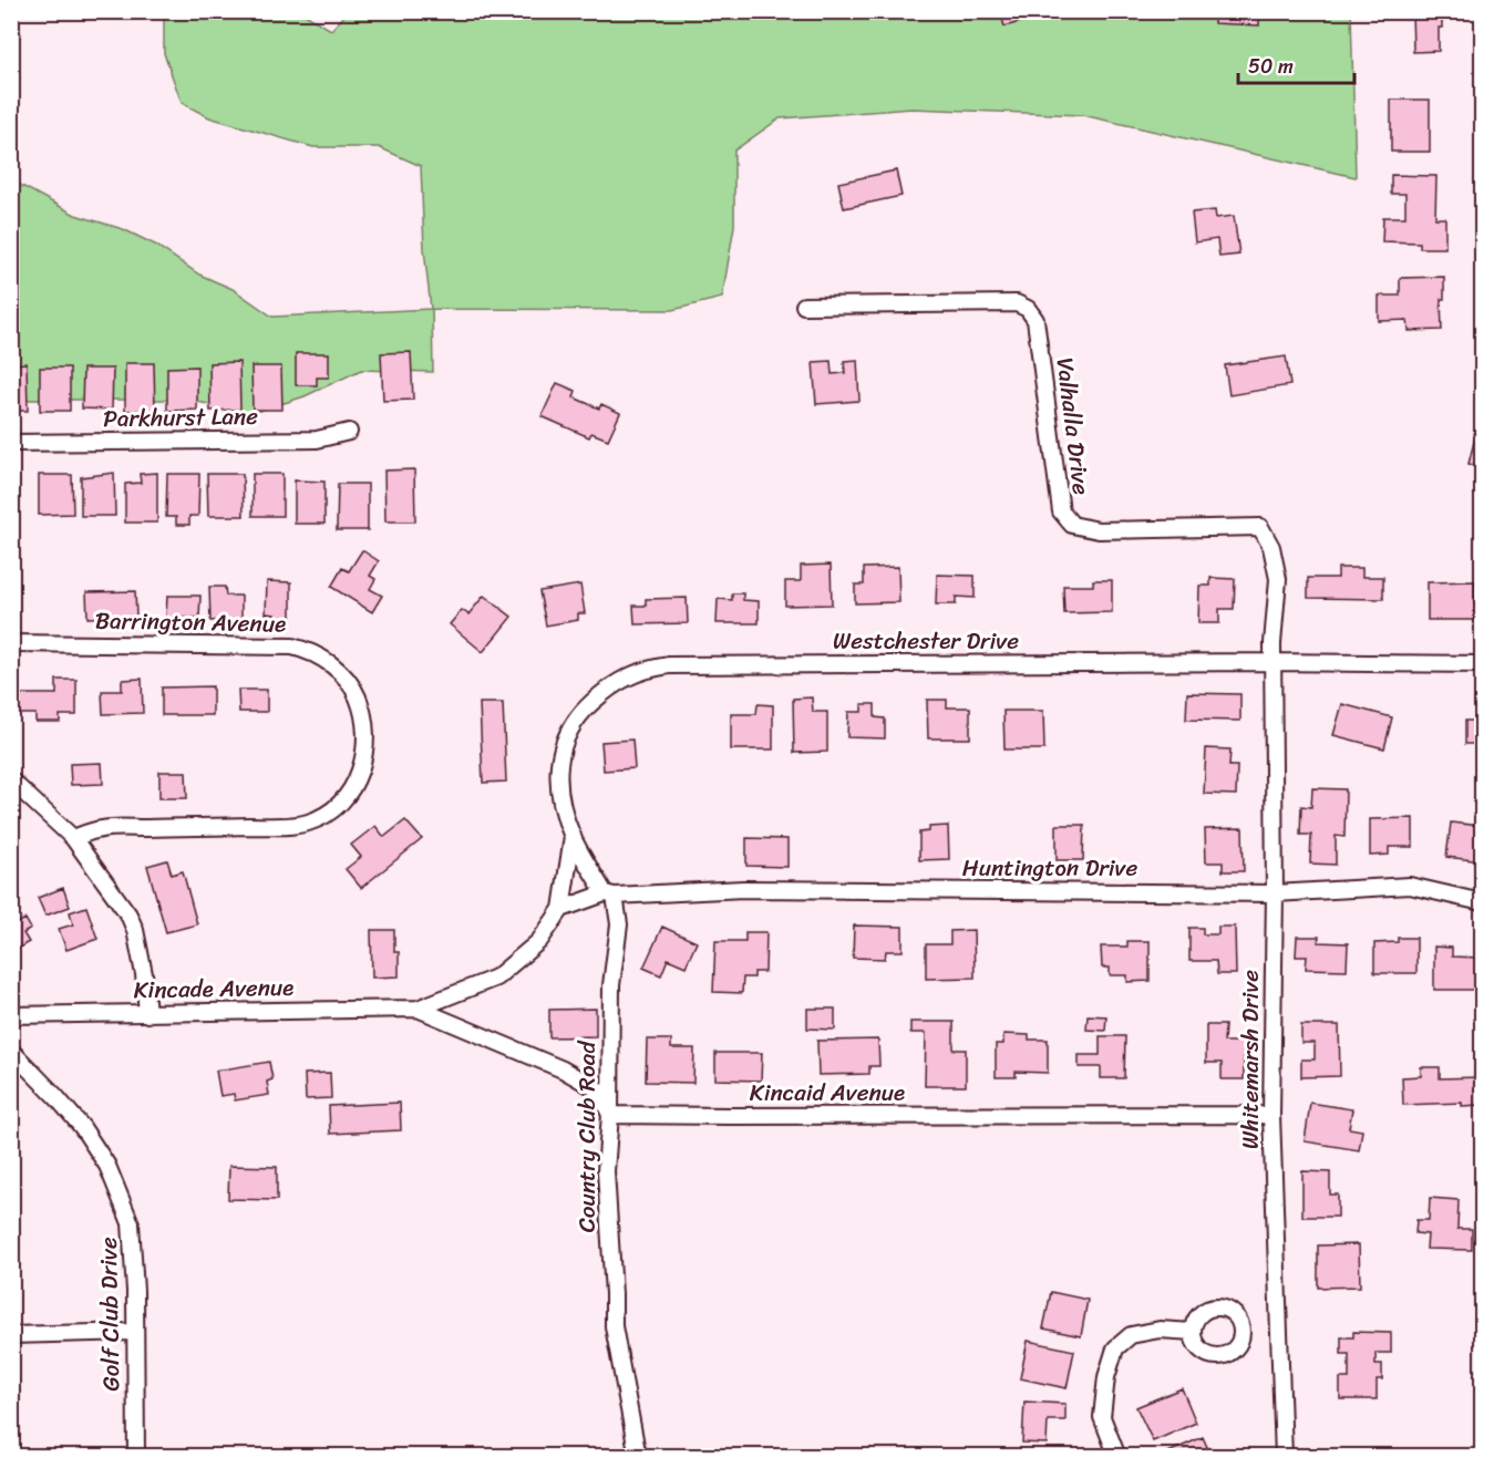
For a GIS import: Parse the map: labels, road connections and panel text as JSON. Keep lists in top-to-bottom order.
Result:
{
  "streets": {
    "street": [
      "Parkhurst Lane",
      "Valhalla Drive",
      "Barrington Avenue",
      "Westchester Drive",
      "Huntington Drive",
      "Kincade Avenue",
      "Whitemarsh Drive",
      "Kincaid Avenue",
      "Country Club Road",
      "Golf Club Drive"
    ]
  },
  "crossings": [
    ["Valhalla Drive", "Westchester Drive"],
    ["Valhalla Drive", "Whitemarsh Drive"],
    ["Westchester Drive", "Huntington Drive"],
    ["Westchester Drive", "Whitemarsh Drive"],
    ["Westchester Drive", "Country Club Road"],
    ["Huntington Drive", "Whitemarsh Drive"],
    ["Huntington Drive", "Country Club Road"],
    ["Whitemarsh Drive", "Kincaid Avenue"],
    ["Kincaid Avenue", "Country Club Road"]
  ],
  "scale_bar": "50 m"
}
